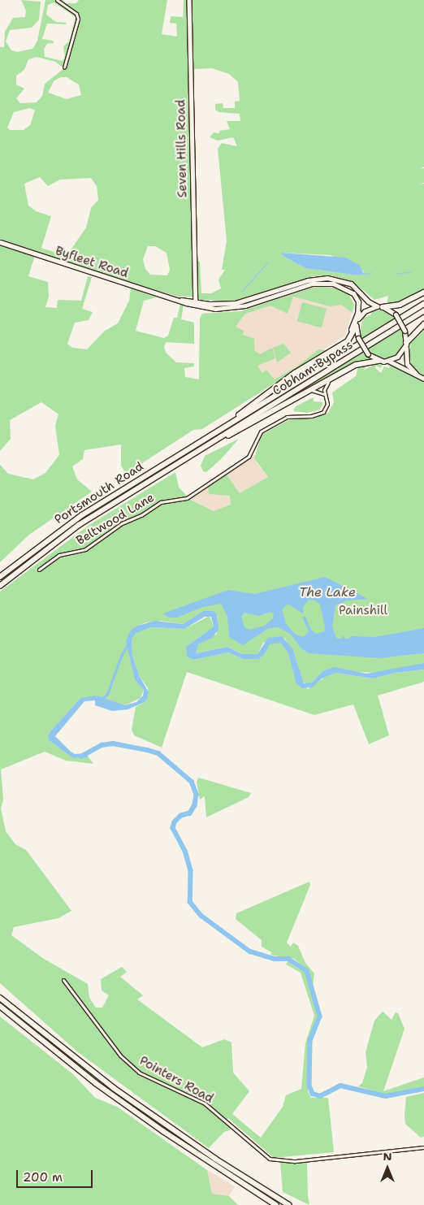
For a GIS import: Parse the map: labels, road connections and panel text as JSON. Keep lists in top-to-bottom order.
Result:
{
  "streets": {
    "highway": ["Cobham Bypass", "Portsmouth Road"],
    "main road": ["Seven Hills Road", "Byfleet Road"],
    "street": ["Beltwood Lane", "Pointers Road"]
  },
  "crossings": [
    ["Seven Hills Road", "Byfleet Road"],
    ["Cobham Bypass", "Portsmouth Road"]
  ],
  "water": ["The Lake"],
  "parks": ["Painshill"],
  "scale_bar": "200 m",
  "north": "top"
}
